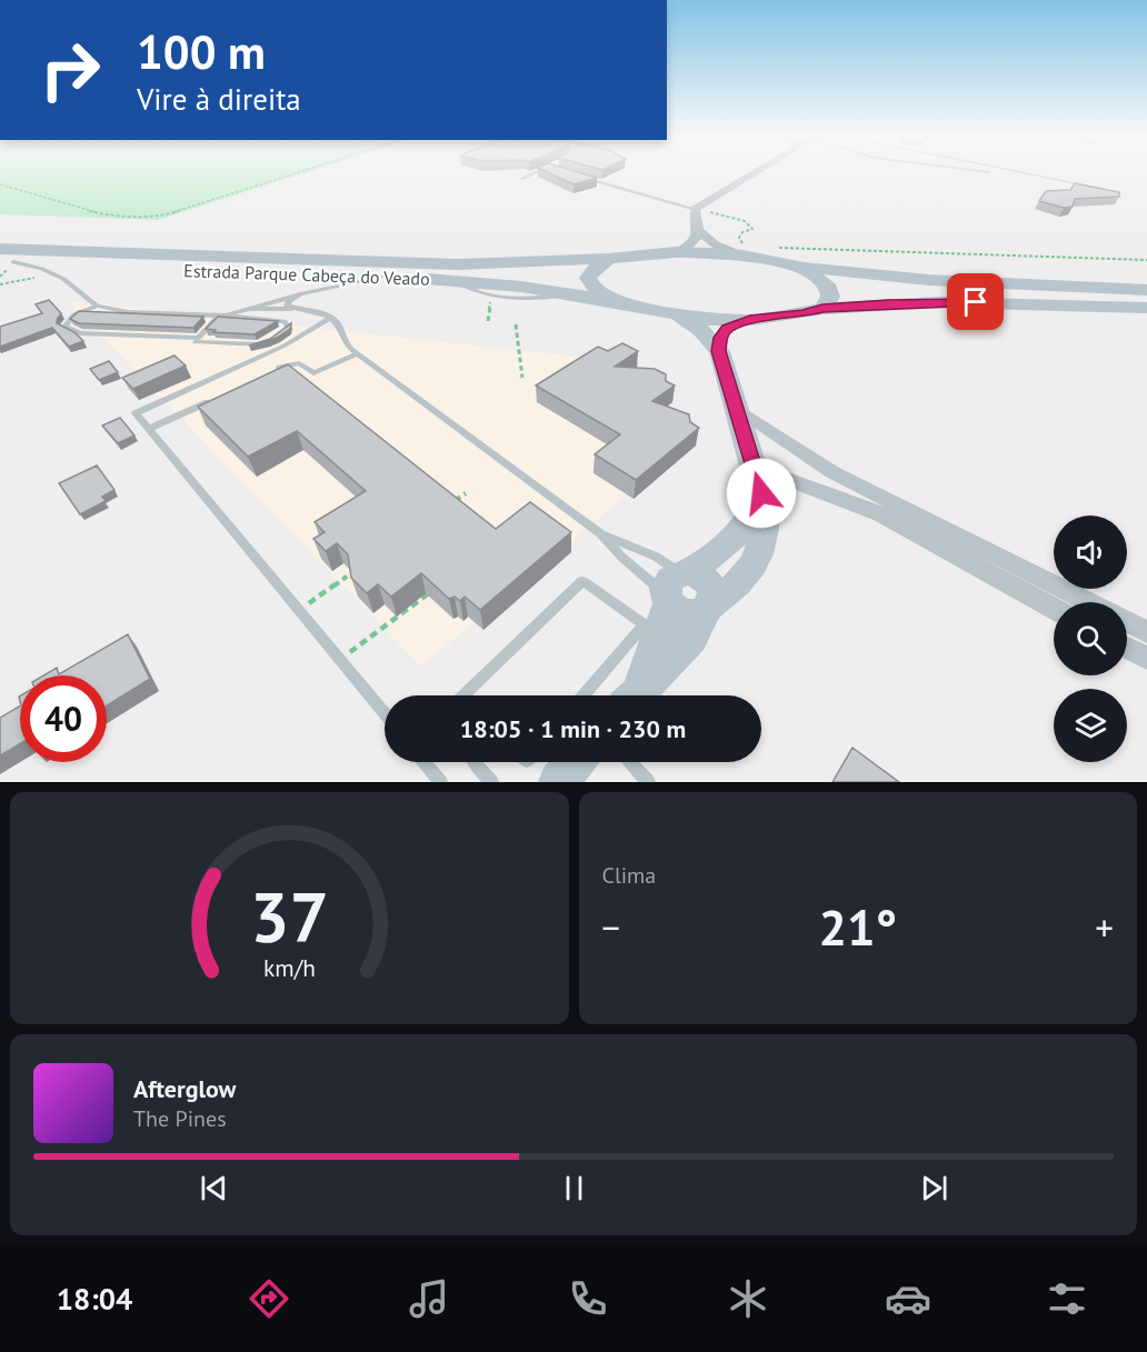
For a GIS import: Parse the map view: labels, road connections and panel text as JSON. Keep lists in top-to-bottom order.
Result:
{
  "streets": {
    "main road": ["Estrada Parque Cabeça do Veado"]
  },
  "page": {
    "turn": ["100 m", "Vire à direita"],
    "limit": "40",
    "trip": "18:05 · 1 min · 230 m",
    "tile": "Clima",
    "heat": ["−", "21°", "+"],
    "song": ["Afterglow", "The Pines"],
    "tabs": "18:04",
    "gauge": ["37", "km/h"]
  }
}
